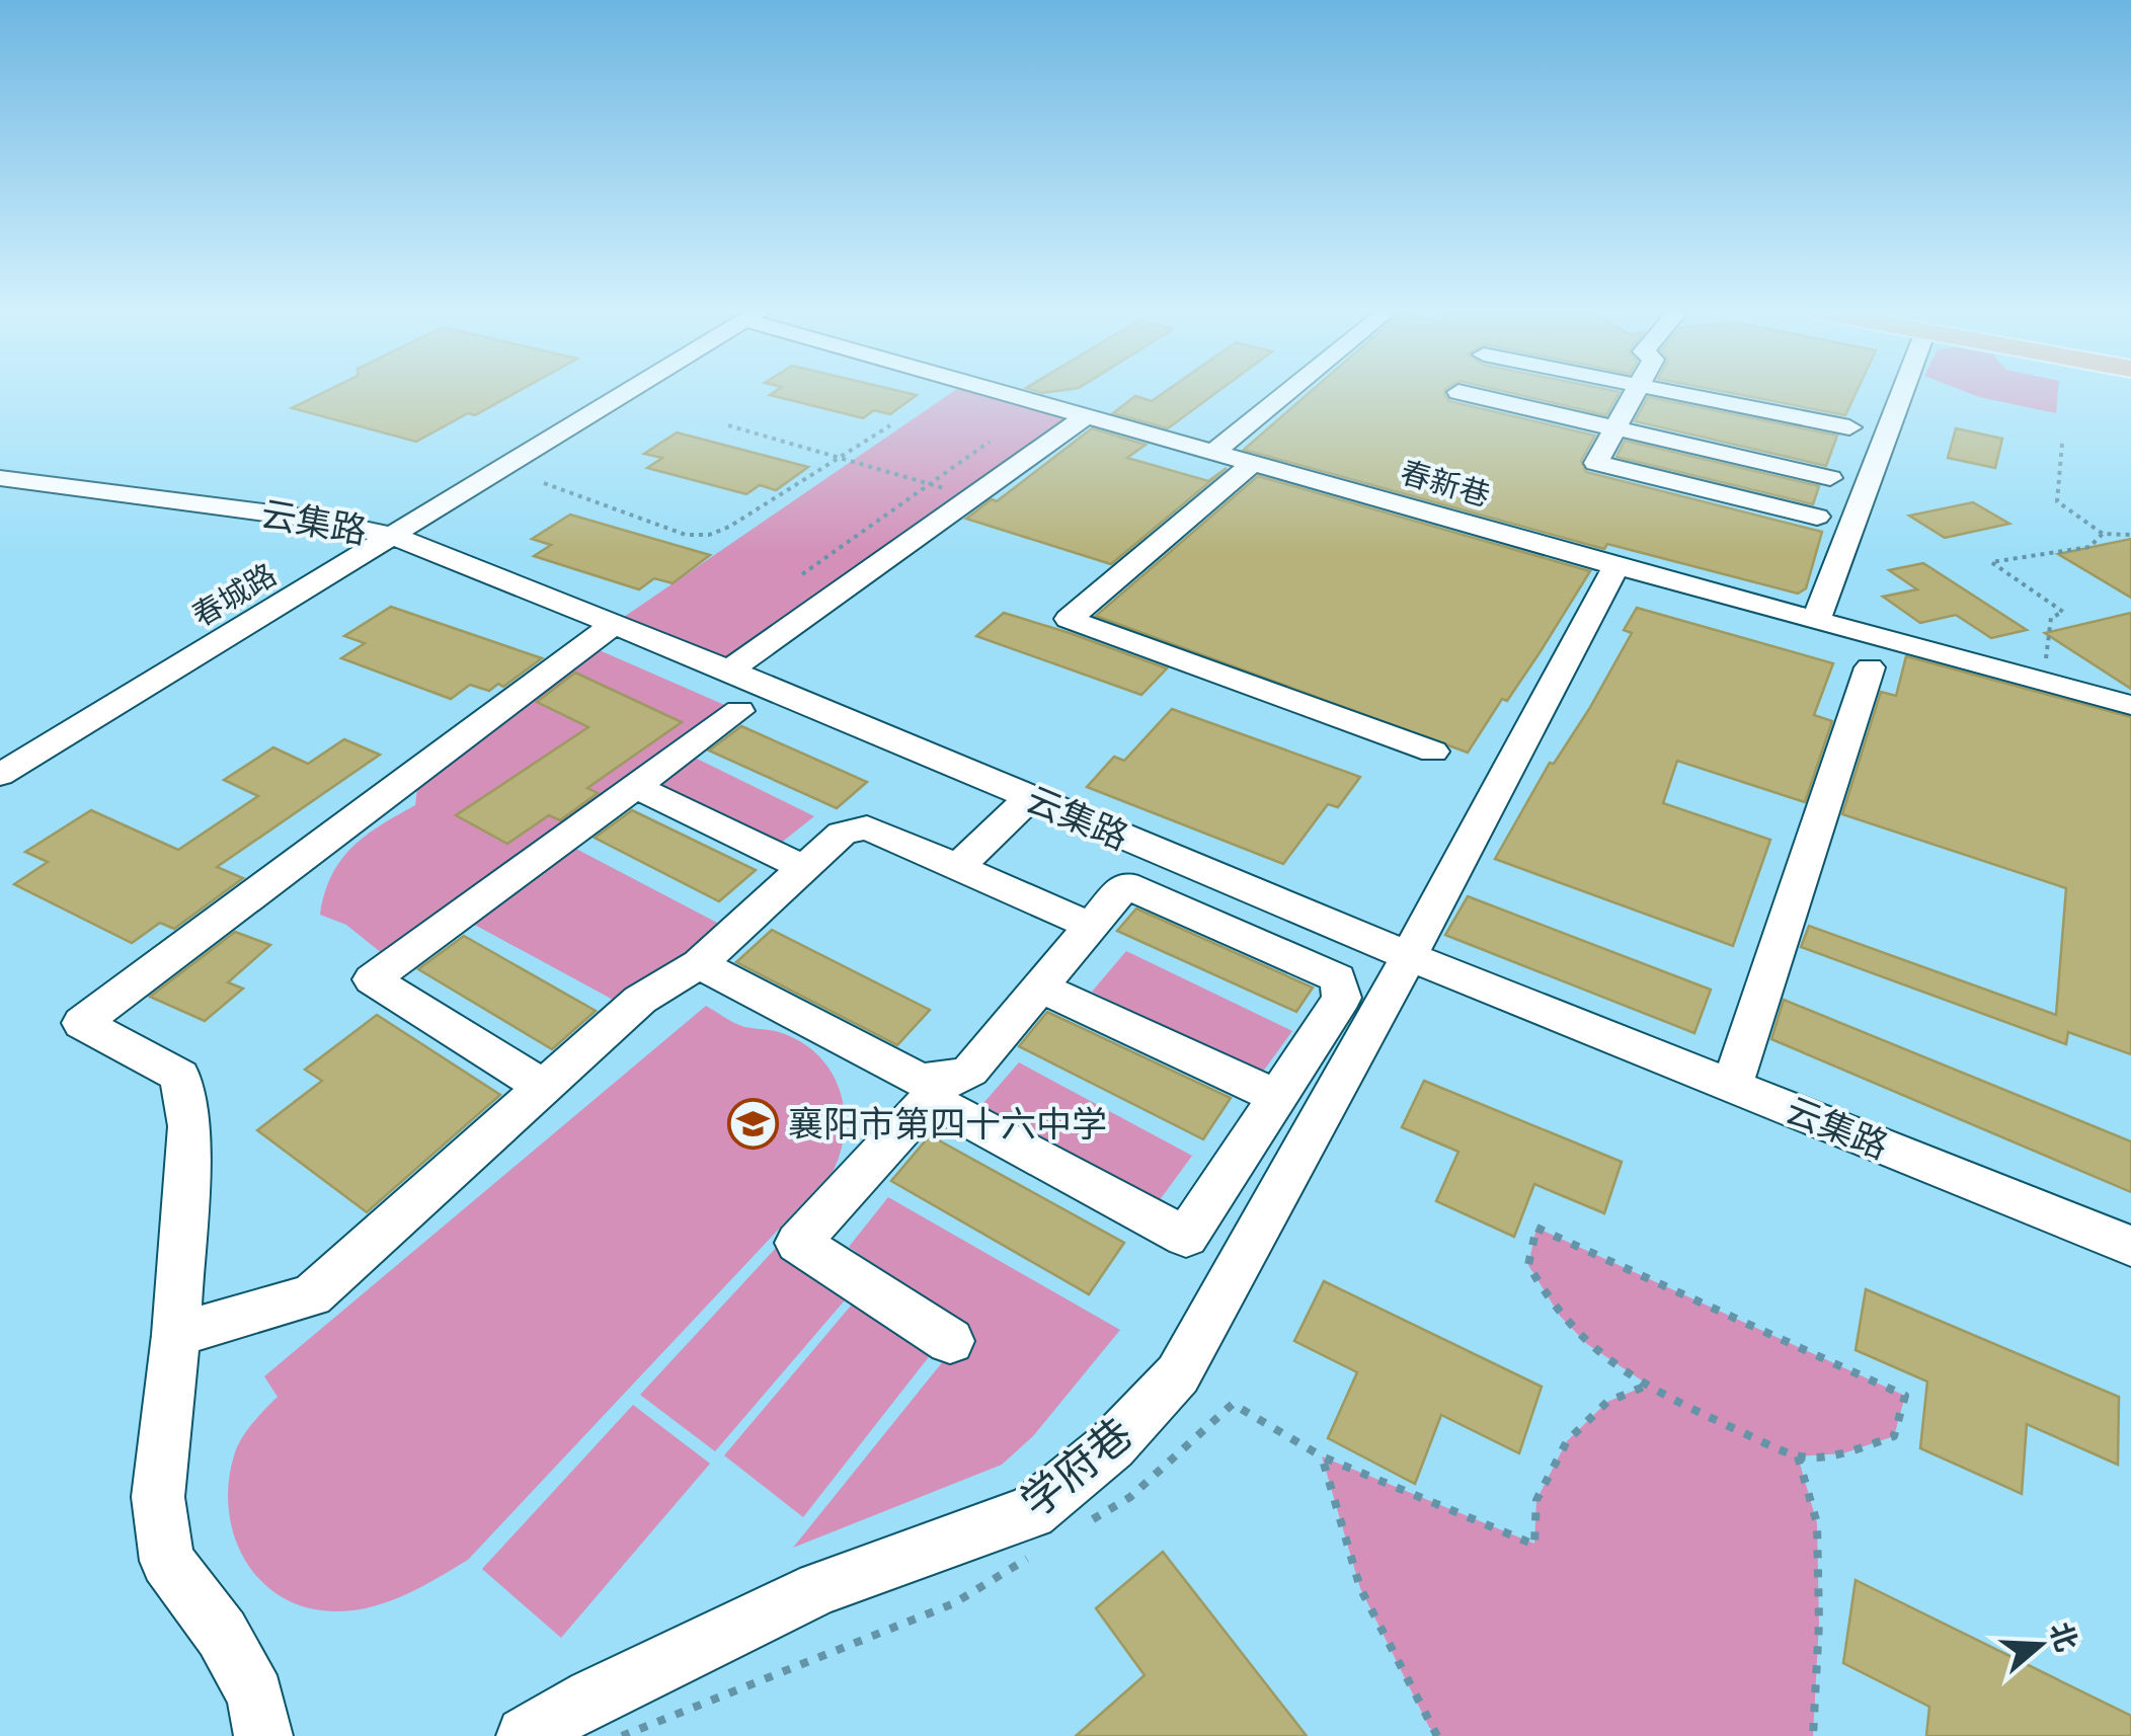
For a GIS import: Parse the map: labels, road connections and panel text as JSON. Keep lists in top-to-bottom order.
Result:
{
  "streets": {
    "street": [
      "春新巷",
      "云集路",
      "春城路",
      "学府巷"
    ]
  },
  "crossings": [
    ["春新巷", "学府巷"],
    ["云集路", "春城路"],
    ["云集路", "学府巷"]
  ],
  "places": {
    "school or university": ["襄阳市第四十六中学"]
  },
  "north": "right"
}
